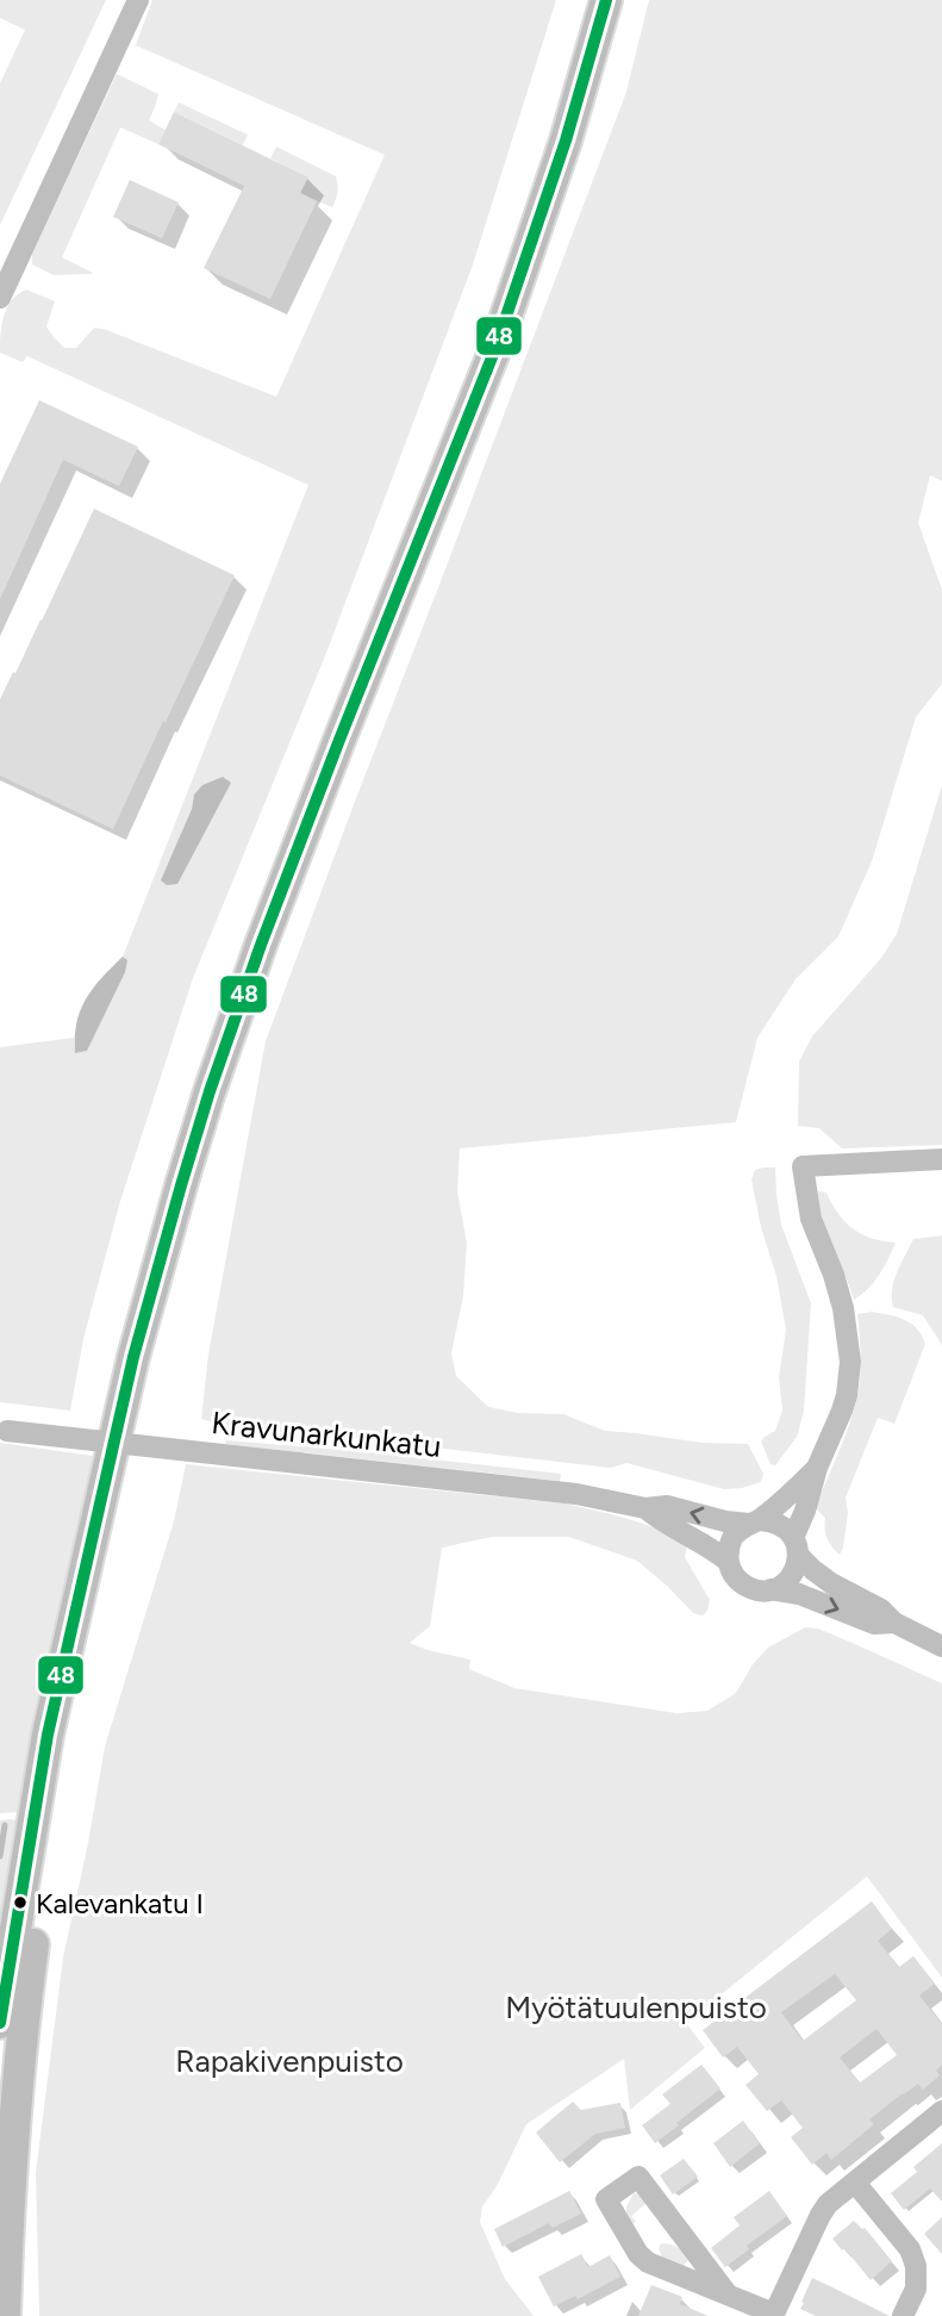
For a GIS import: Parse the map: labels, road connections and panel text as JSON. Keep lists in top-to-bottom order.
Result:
{
  "streets": {
    "street": ["Kravunarkunkatu"]
  },
  "parks": ["Myötätuulenpuisto", "Rapakivenpuisto"],
  "places": ["Kalevankatu I"],
  "lines": ["transit line 48"]
}
